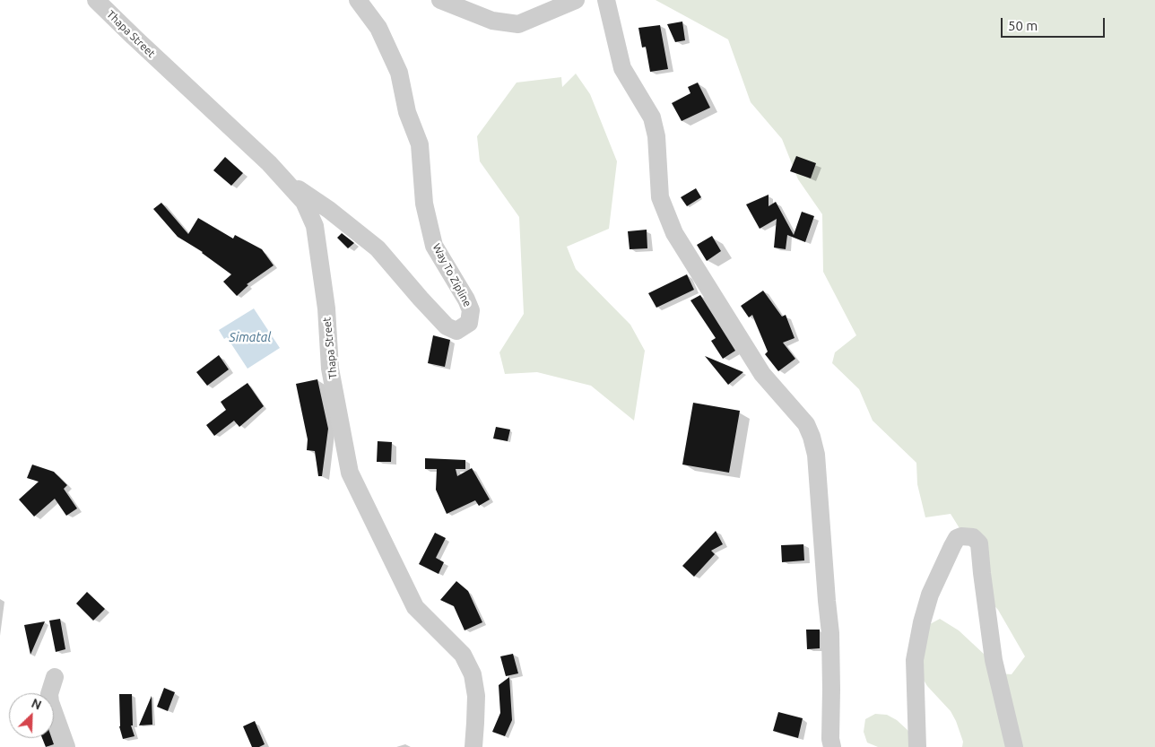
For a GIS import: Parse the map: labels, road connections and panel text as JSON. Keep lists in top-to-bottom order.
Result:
{
  "streets": {
    "street": ["Thapa Street", "Way To Zipline"]
  },
  "crossings": [
    ["Thapa Street", "Way To Zipline"]
  ],
  "water": ["Simatal"],
  "scale_bar": "50 m",
  "north": "top right"
}
